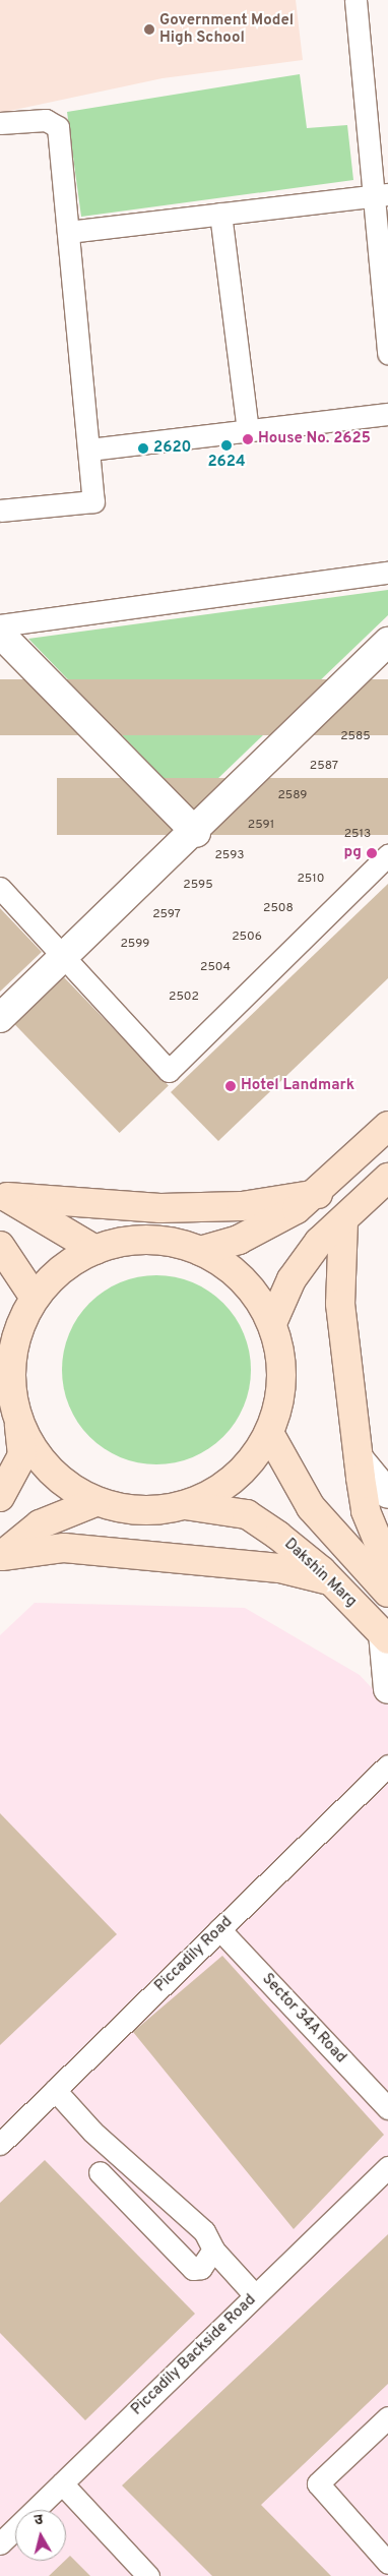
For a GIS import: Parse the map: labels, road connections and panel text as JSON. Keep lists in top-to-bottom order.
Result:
{
  "streets": {
    "main road": ["Dakshin Marg"],
    "street": ["Piccadily Road", "Sector 34A Road", "Piccadily Backside Road"]
  },
  "crossings": [
    ["Piccadily Road", "Sector 34A Road"]
  ],
  "places": [
    "Government Model High School",
    "House No. 2625",
    "2624",
    "2620",
    "pg",
    "Hotel Landmark"
  ],
  "house_numbers": [
    "2585",
    "2587",
    "2589",
    "2591",
    "2513",
    "2593",
    "2510",
    "2595",
    "2508",
    "2597",
    "2506",
    "2599",
    "2504",
    "2502"
  ],
  "north": "top"
}
